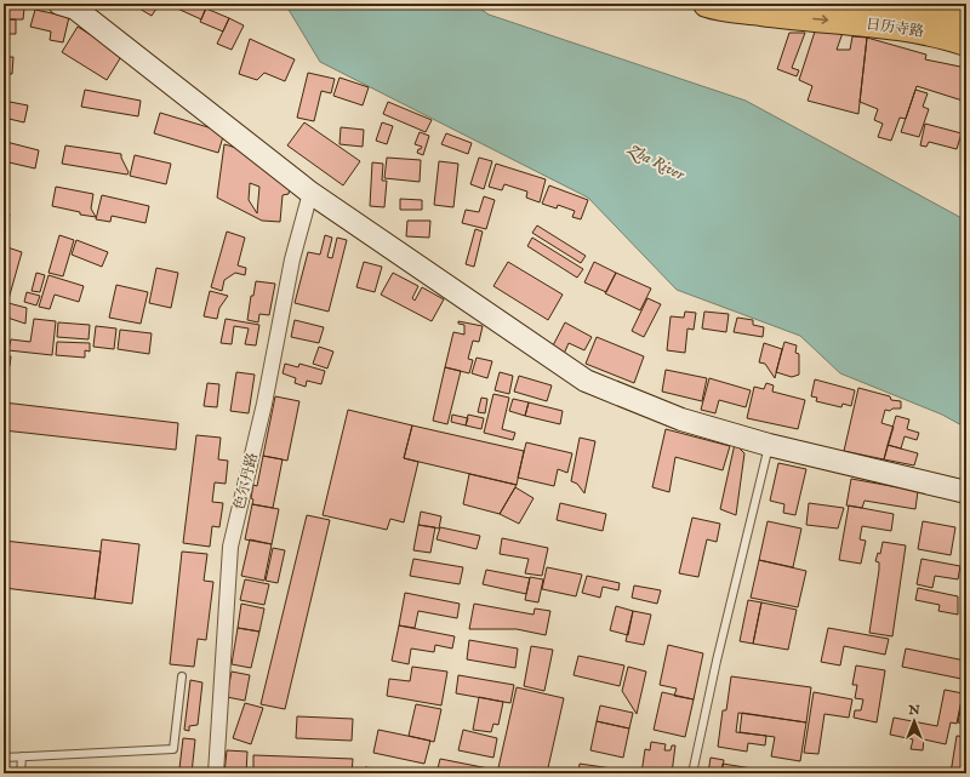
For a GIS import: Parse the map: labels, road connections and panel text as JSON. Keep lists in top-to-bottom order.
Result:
{
  "streets": {
    "highway": ["日历寺路"],
    "street": ["色尔丹路"]
  },
  "water": ["Zha River"],
  "north": "top"
}
